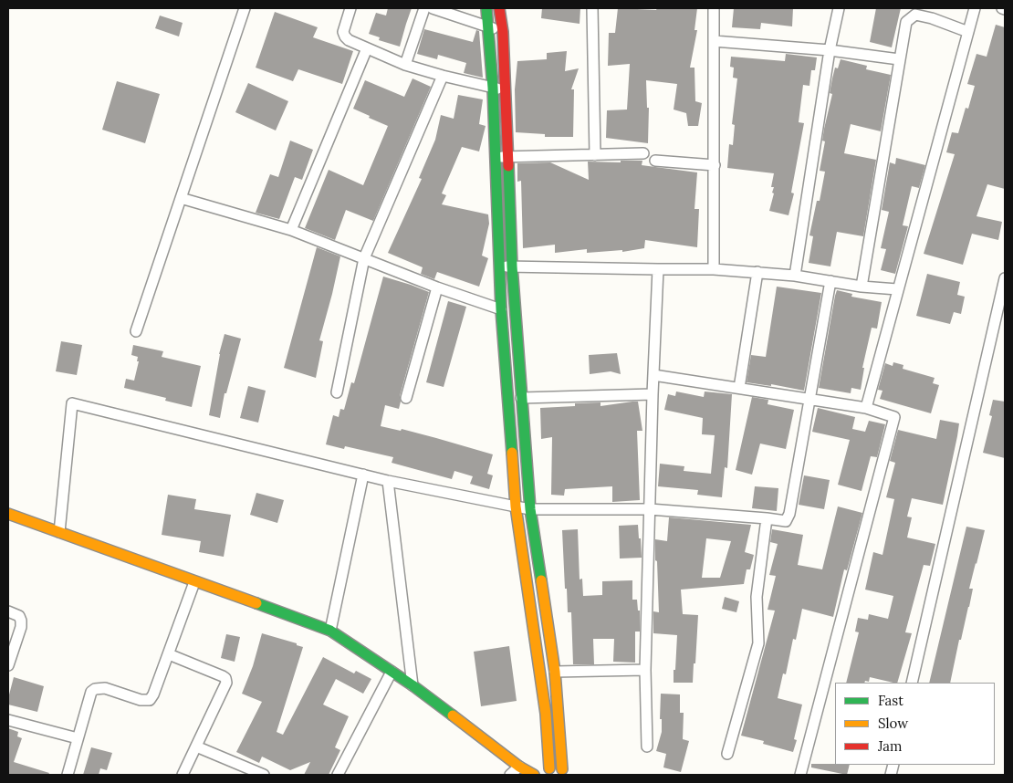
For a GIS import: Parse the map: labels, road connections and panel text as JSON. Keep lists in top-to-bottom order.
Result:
{
  "legend": ["Fast", "Slow", "Jam"]
}
